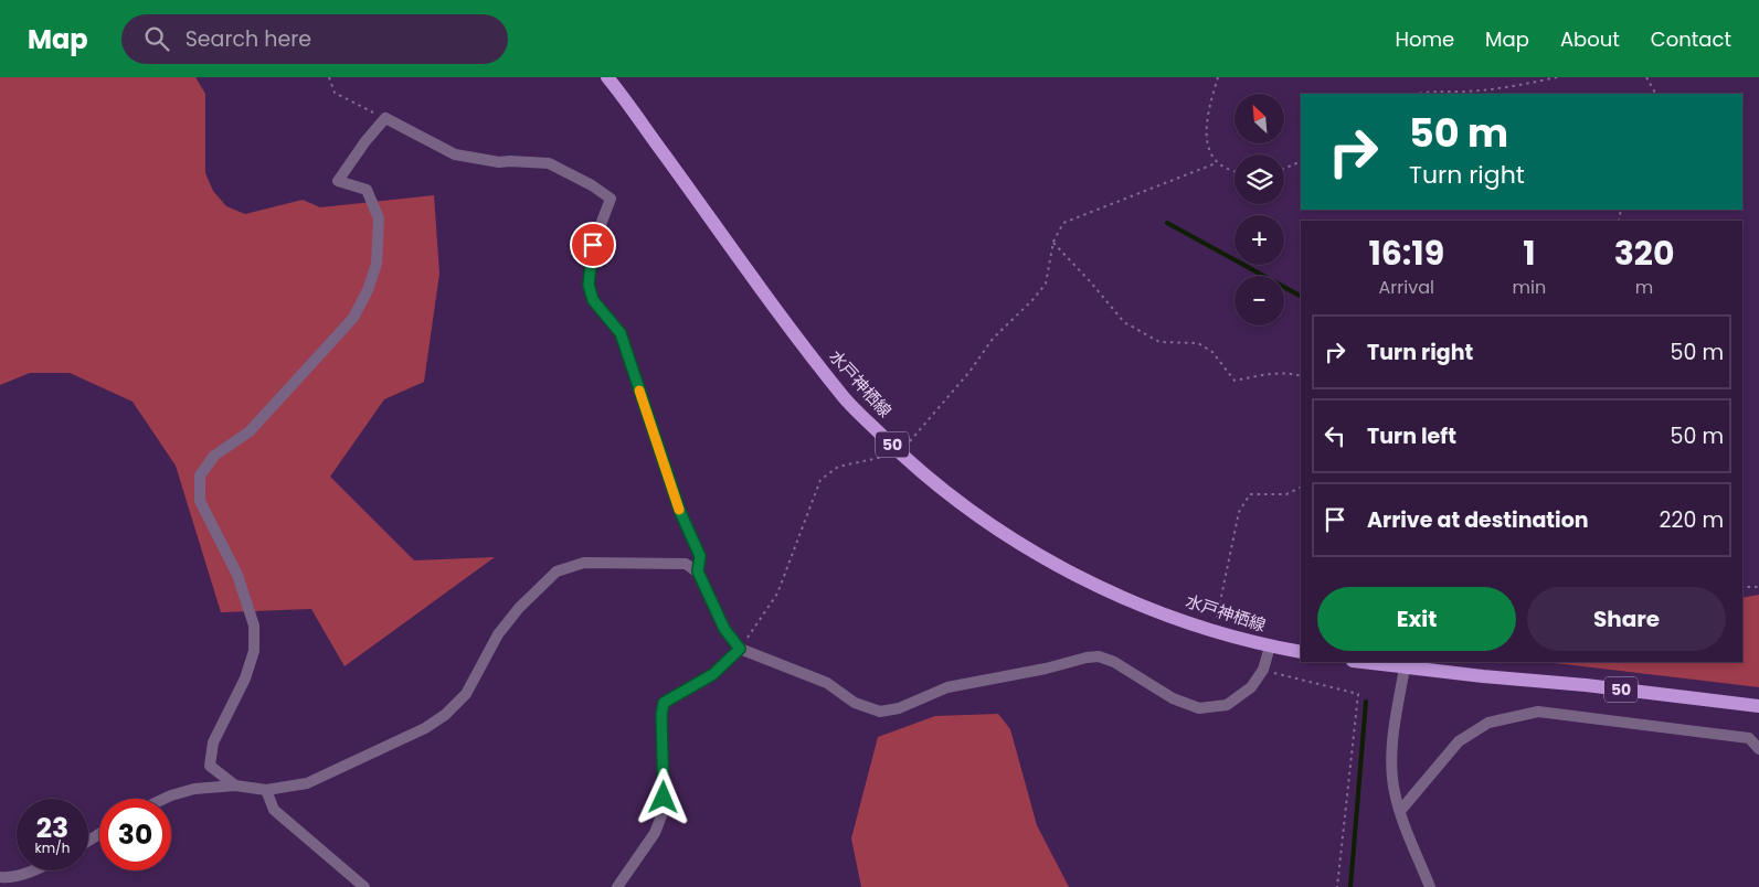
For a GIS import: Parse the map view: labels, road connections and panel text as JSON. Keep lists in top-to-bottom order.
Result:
{
  "streets": {
    "main road": ["水戸神栖線", "50"]
  },
  "north": "top left",
  "page": {
    "header": "Map",
    "search": "Search here",
    "nav": [
      "Home",
      "Map",
      "About",
      "Contact"
    ],
    "map_buttons": ["+", "−"],
    "turn": ["50 m", "Turn right"],
    "eta": [
      "16:19",
      "Arrival",
      "1",
      "min",
      "320",
      "m"
    ],
    "list": [
      {
        "name": "Turn right",
        "value": "50 m"
      },
      {
        "name": "Turn left",
        "value": "50 m"
      },
      {
        "name": "Arrive at destination",
        "value": "220 m"
      }
    ],
    "buttons": ["Exit", "Share"],
    "speed": "23 km/h",
    "limit": "30"
  }
}
